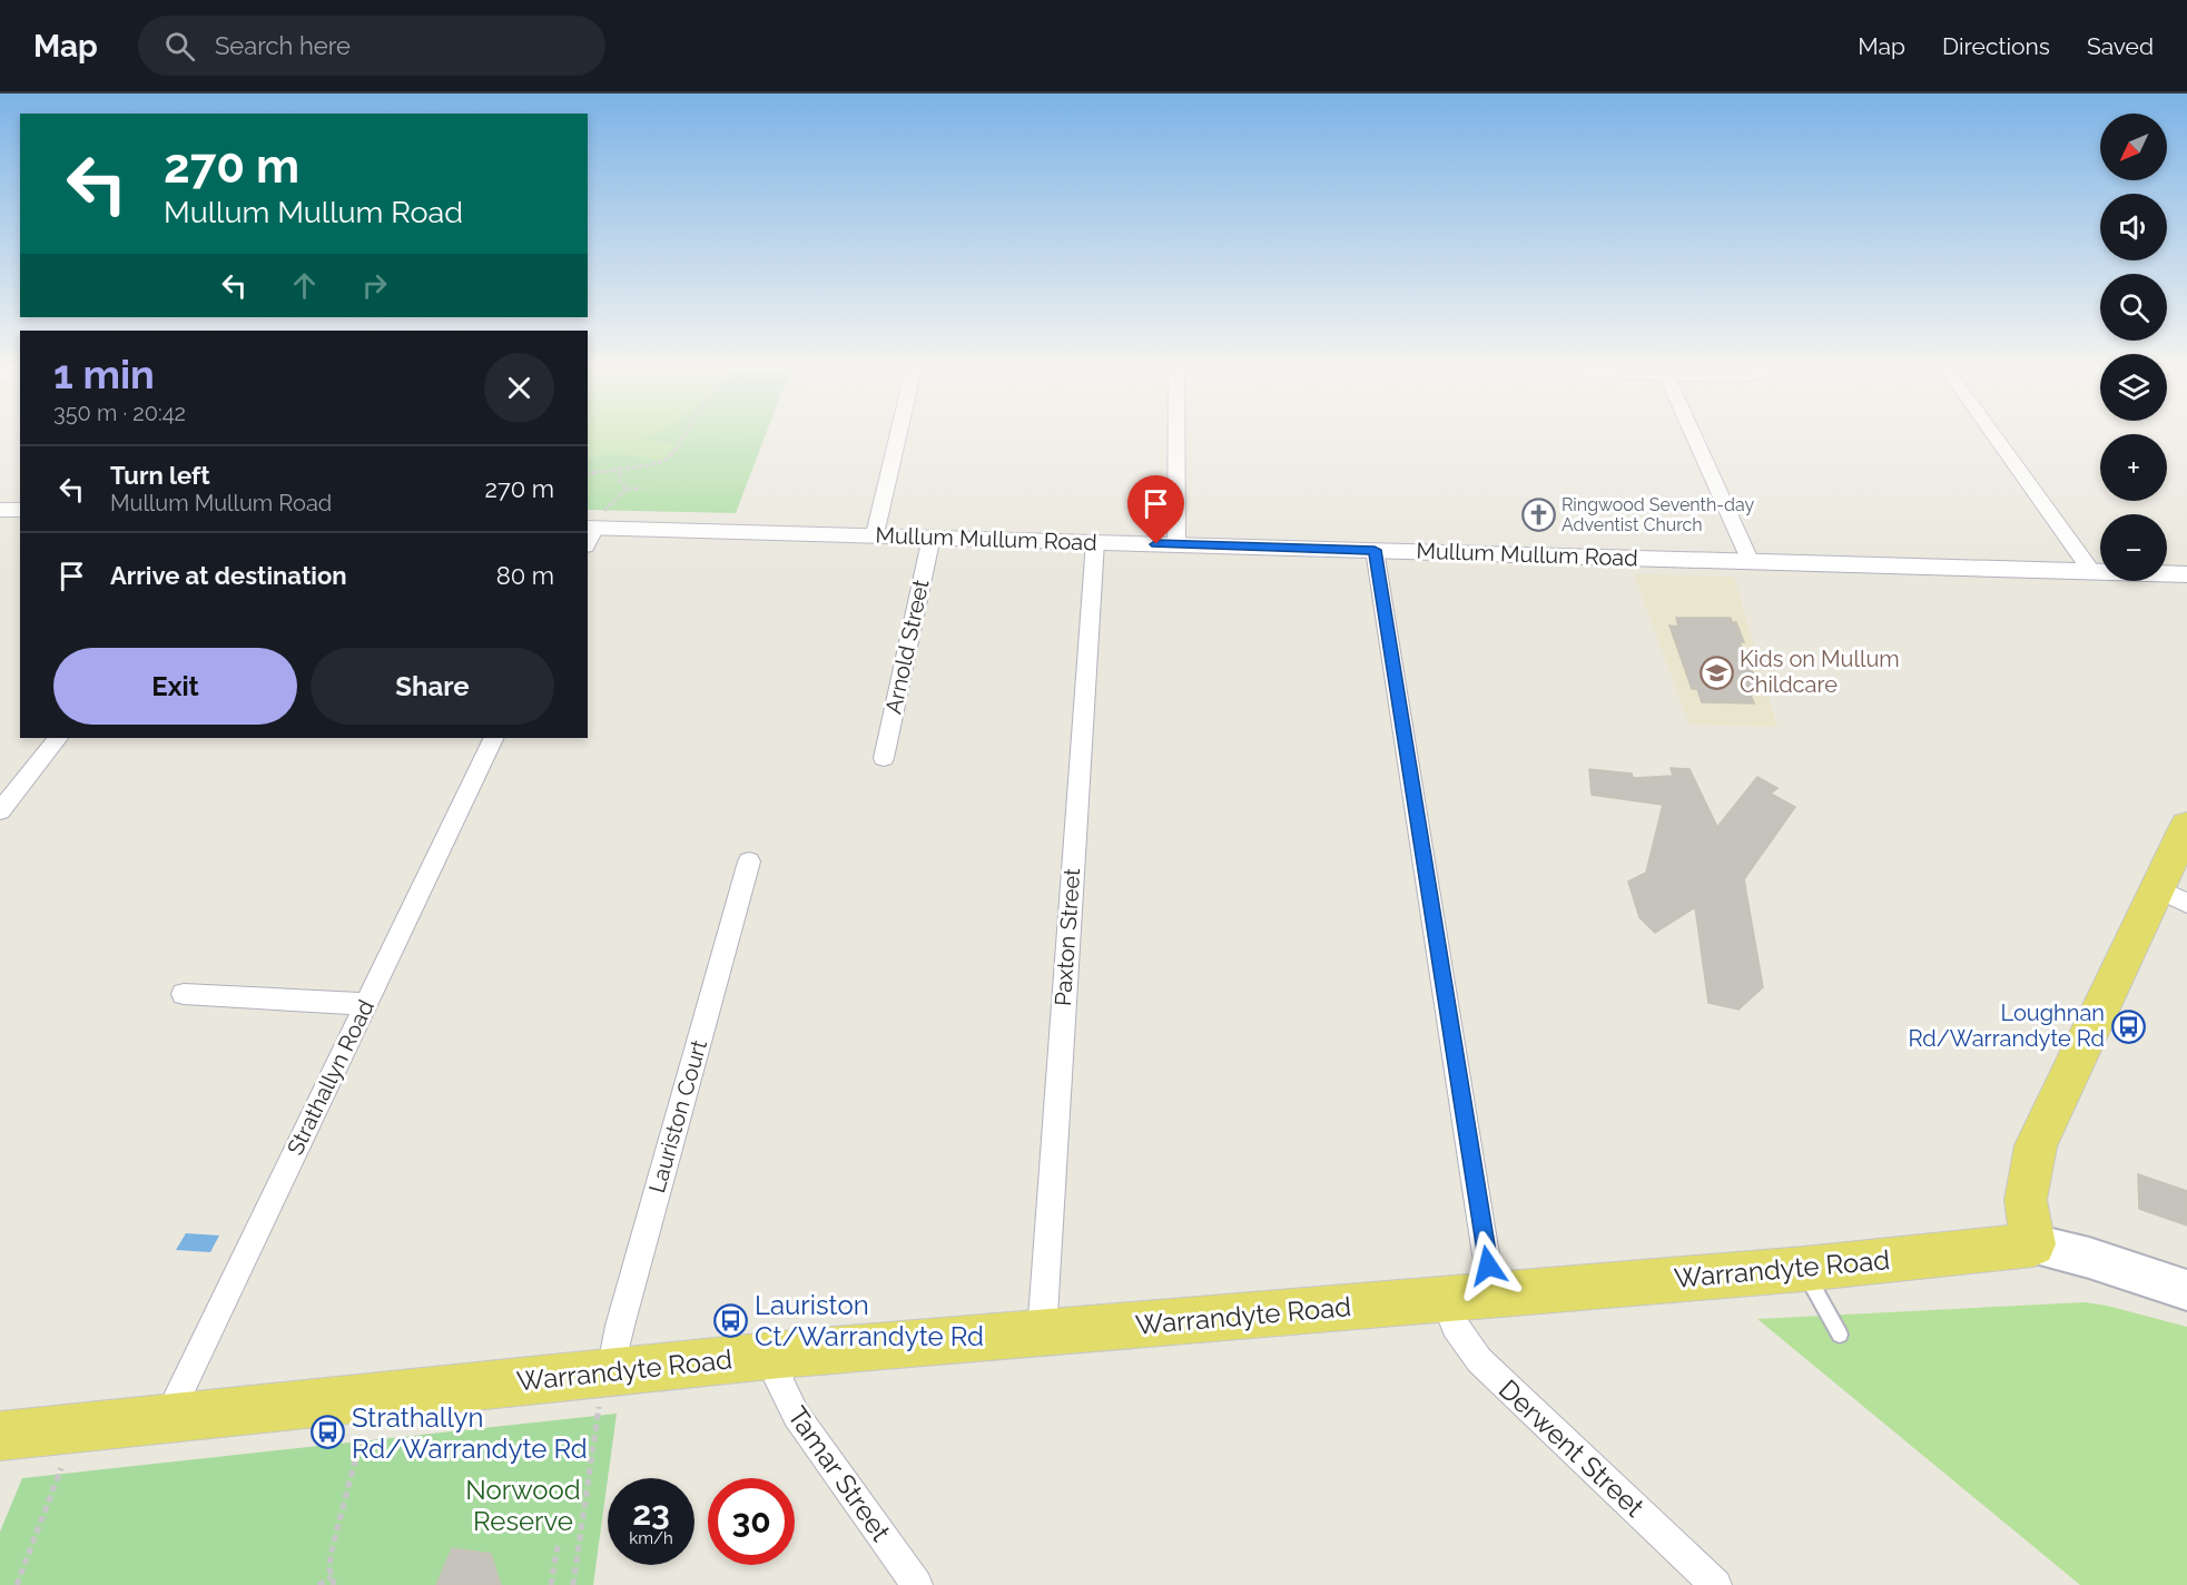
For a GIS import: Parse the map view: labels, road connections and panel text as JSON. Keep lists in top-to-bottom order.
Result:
{
  "streets": {
    "main road": ["Warrandyte Road"],
    "street": [
      "Mullum Mullum Road",
      "Arnold Street",
      "Paxton Street",
      "Strathallyn Road",
      "Lauriston Court",
      "Derwent Street",
      "Tamar Street"
    ]
  },
  "crossings": [
    ["Mullum Mullum Road", "Arnold Street"],
    ["Mullum Mullum Road", "Paxton Street"],
    ["Paxton Street", "Warrandyte Road"],
    ["Strathallyn Road", "Warrandyte Road"],
    ["Lauriston Court", "Warrandyte Road"],
    ["Warrandyte Road", "Derwent Street"],
    ["Warrandyte Road", "Tamar Street"]
  ],
  "parks": ["Norwood Reserve"],
  "places": {
    "church": ["Ringwood Seventh-day Adventist Church"],
    "school or university": ["Kids on Mullum Childcare"],
    "bus stop": ["Loughnan Rd/Warrandyte Rd", "Lauriston Ct/Warrandyte Rd", "Strathallyn Rd/Warrandyte Rd"]
  },
  "north": "bottom left",
  "page": {
    "header": "Map",
    "search": "Search here",
    "nav": ["Map", "Directions", "Saved"],
    "map_buttons": ["+", "−"],
    "turn": ["270 m", "Mullum Mullum Road"],
    "heading": ["1 min", "350 m · 20:42"],
    "list": [
      {
        "name": "Turn left",
        "note": "Mullum Mullum Road",
        "value": "270 m"
      },
      {
        "name": "Arrive at destination",
        "value": "80 m"
      }
    ],
    "buttons": ["Exit", "Share"],
    "speed": "23 km/h",
    "limit": "30"
  }
}
